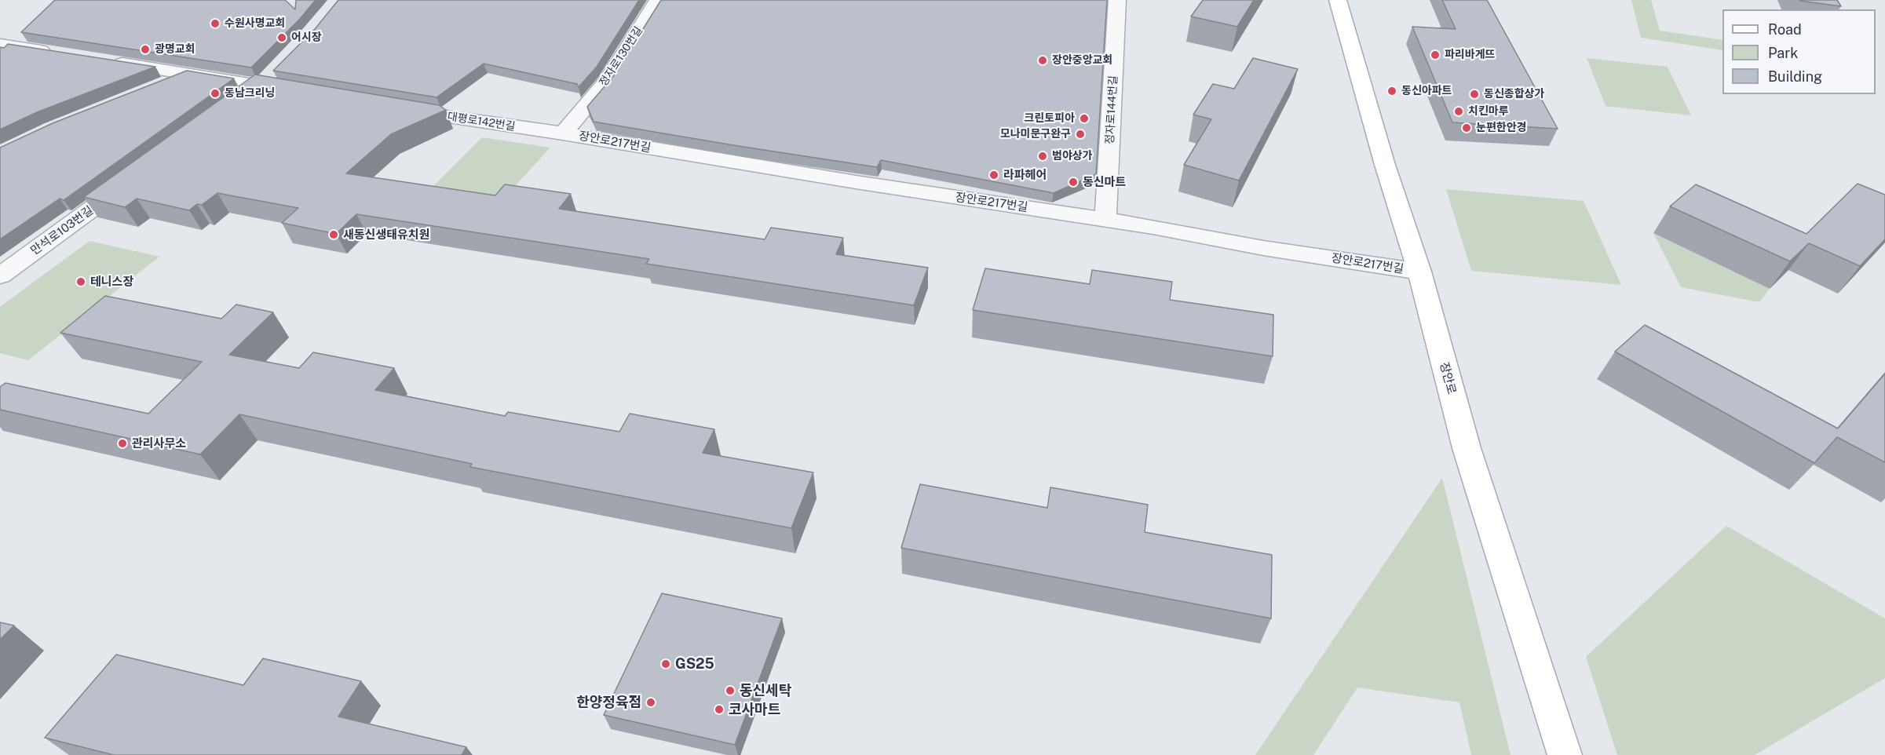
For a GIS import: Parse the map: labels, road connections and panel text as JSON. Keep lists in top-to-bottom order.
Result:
{
  "streets": {
    "main road": ["장안로"],
    "street": [
      "정자로130번길",
      "정자로144번길",
      "대평로142번길",
      "장안로217번길",
      "만석로103번길"
    ]
  },
  "crossings": [
    ["정자로130번길", "대평로142번길"],
    ["정자로130번길", "장안로217번길"],
    ["정자로144번길", "장안로217번길"],
    ["대평로142번길", "장안로217번길"],
    ["장안로217번길", "장안로"]
  ],
  "places": [
    "수원사명교회",
    "어시장",
    "광명교회",
    "파리바게뜨",
    "장안중앙교회",
    "동신아파트",
    "동남크리닝",
    "동신종합상가",
    "치킨마루",
    "크린토피아",
    "눈편한안경",
    "모나미문구완구",
    "범야상가",
    "라파헤어",
    "동신마트",
    "새동신생태유치원",
    "테니스장",
    "관리사무소",
    "GS25",
    "동신세탁",
    "한양정육점",
    "코사마트"
  ],
  "legend": ["Road", "Park", "Building"]
}
